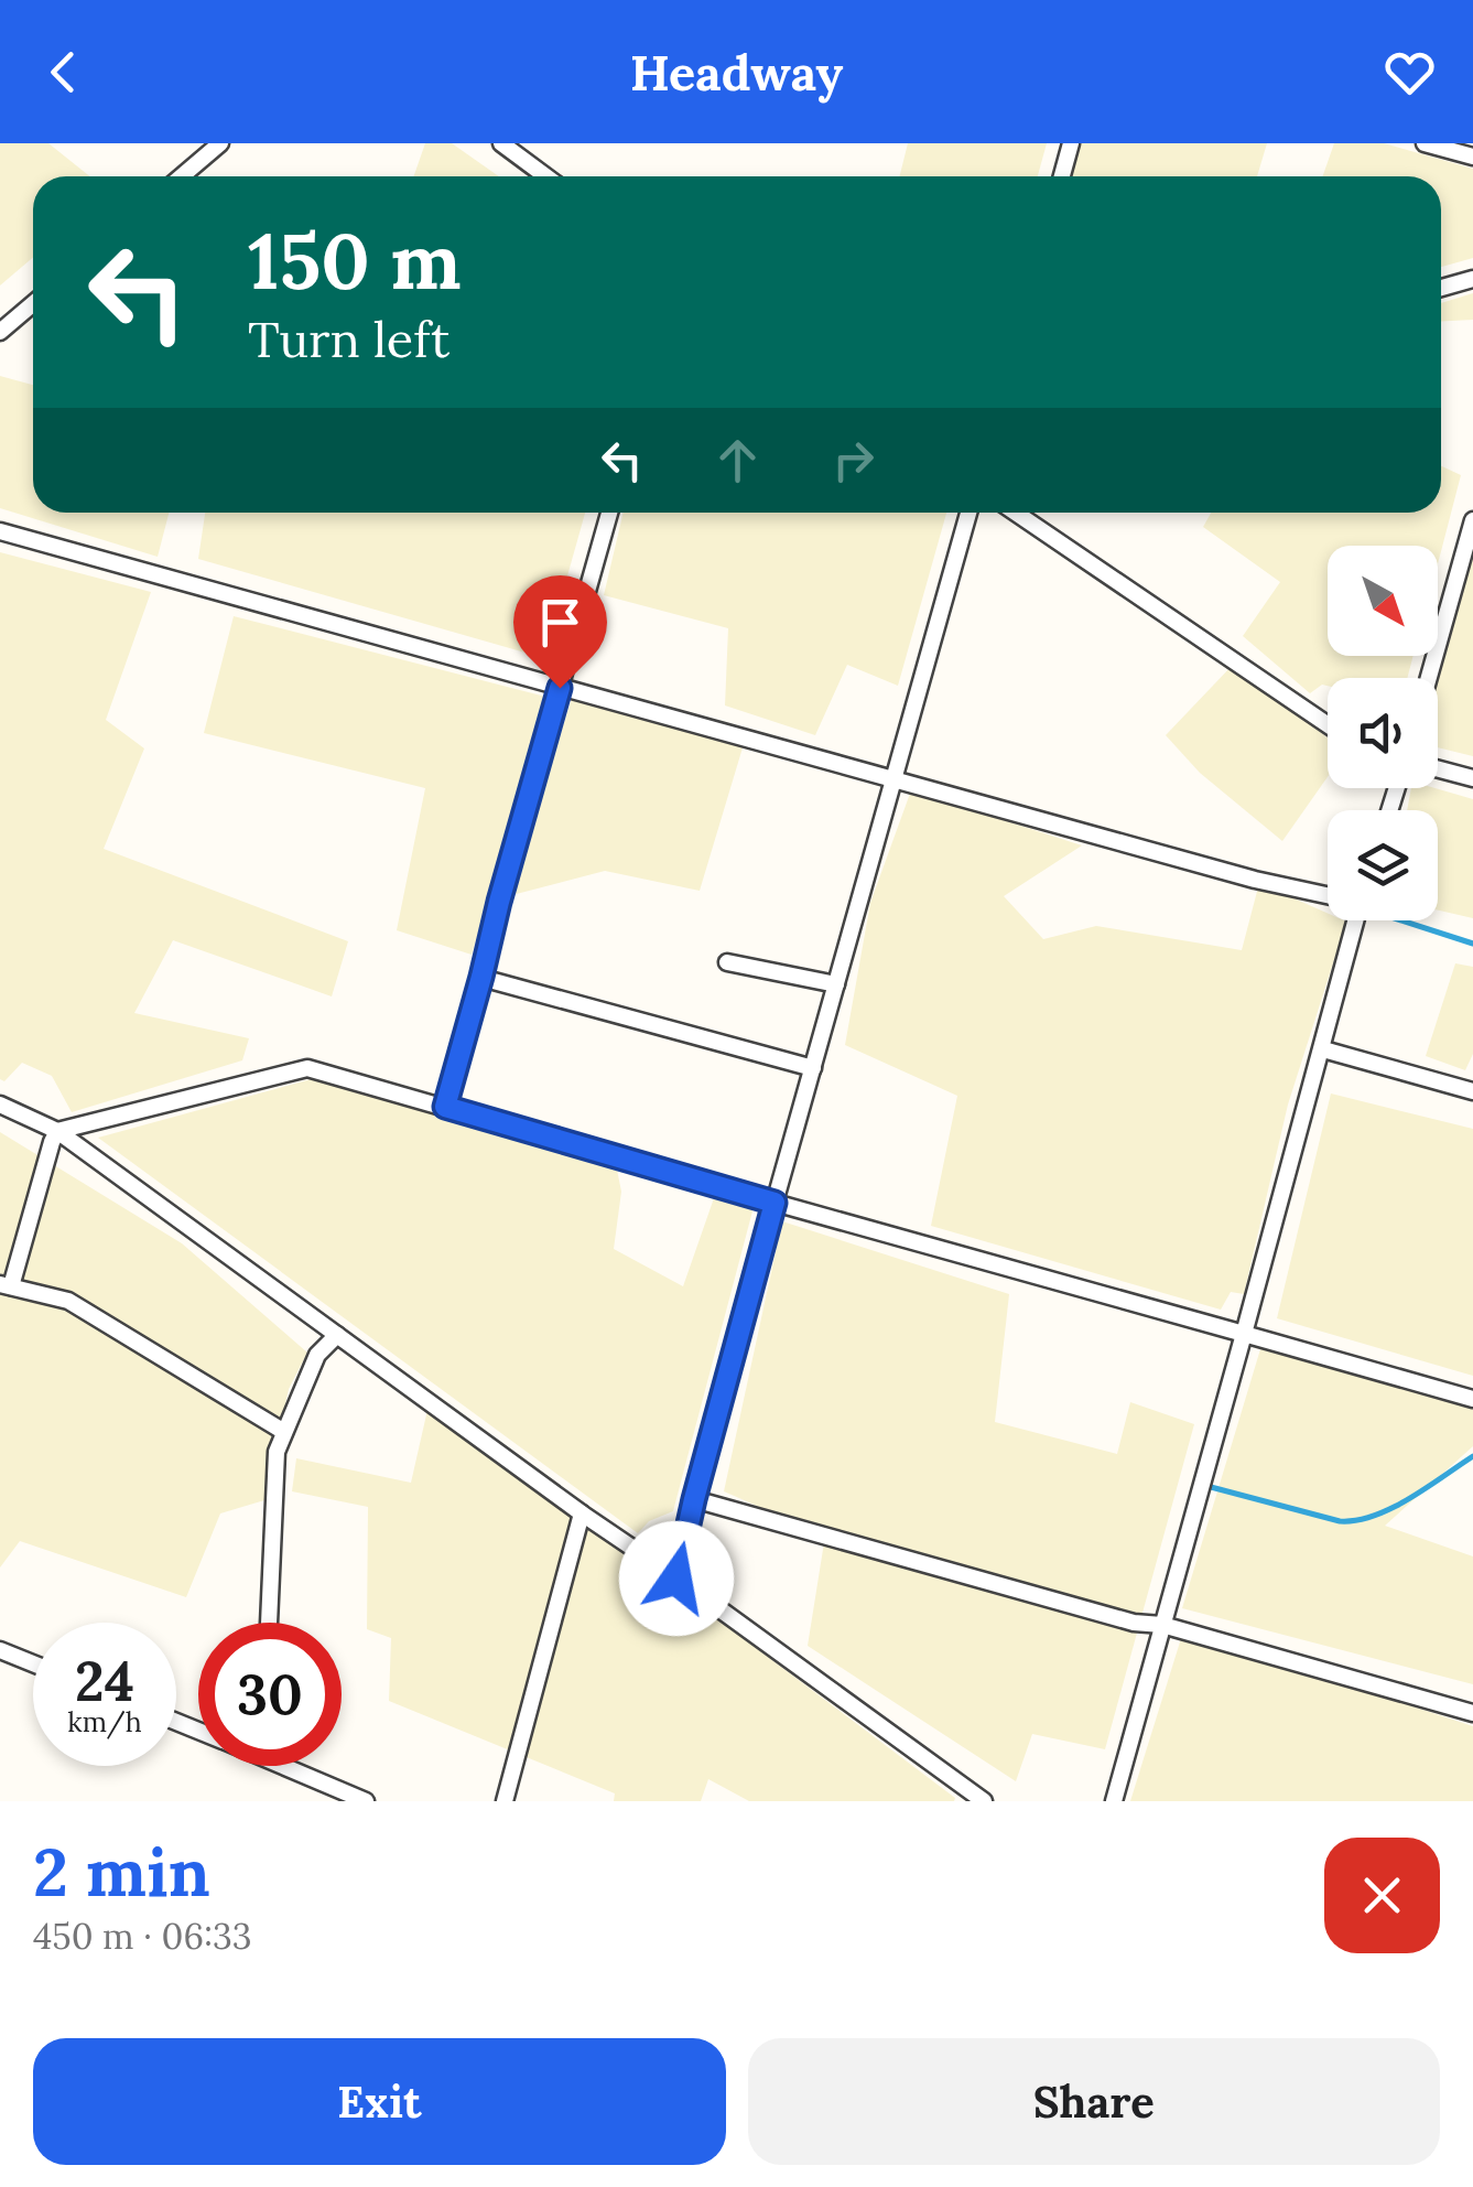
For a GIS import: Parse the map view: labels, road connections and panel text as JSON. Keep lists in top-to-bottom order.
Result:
{
  "north": "bottom right",
  "page": {
    "header": "Headway",
    "turn": ["150 m", "Turn left"],
    "speed": "24 km/h",
    "limit": "30",
    "heading": ["2 min", "450 m · 06:33"],
    "buttons": ["Exit", "Share"]
  }
}
